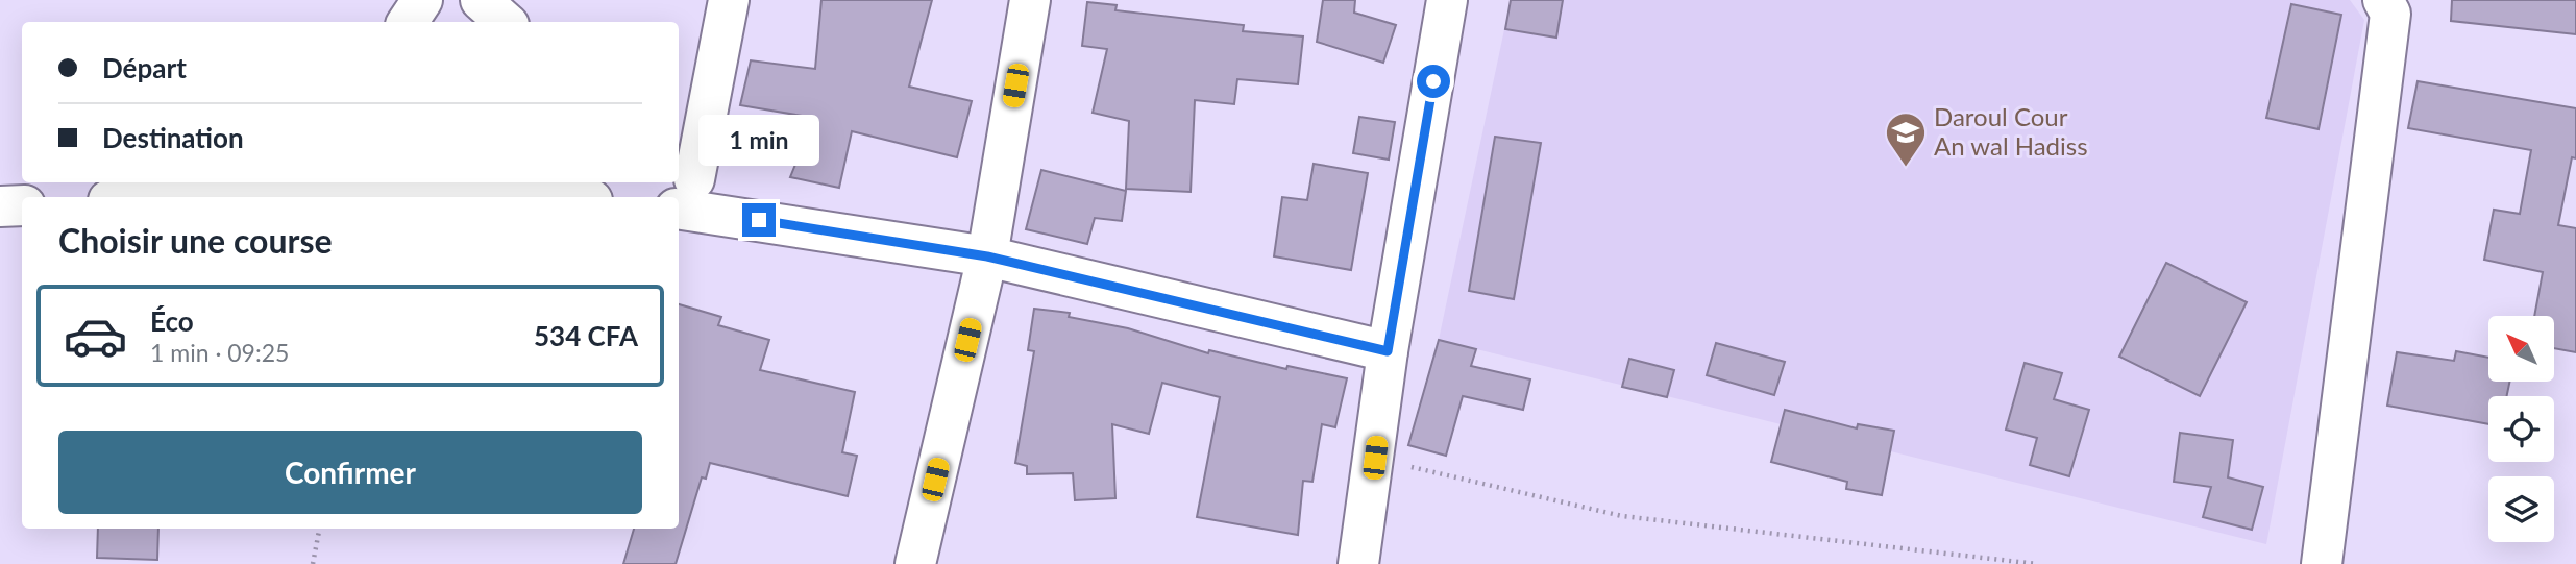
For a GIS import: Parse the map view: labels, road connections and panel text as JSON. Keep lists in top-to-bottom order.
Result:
{
  "places": {
    "school or university": ["Daroul Cour An wal Hadiss"]
  },
  "north": "top left",
  "page": {
    "banner": ["Départ", "Destination"],
    "bubble": "1 min",
    "heading": "Choisir une course",
    "list": [
      {
        "name": "Éco",
        "note": "1 min · 09:25",
        "value": "534 CFA"
      }
    ],
    "buttons": "Confirmer"
  }
}
